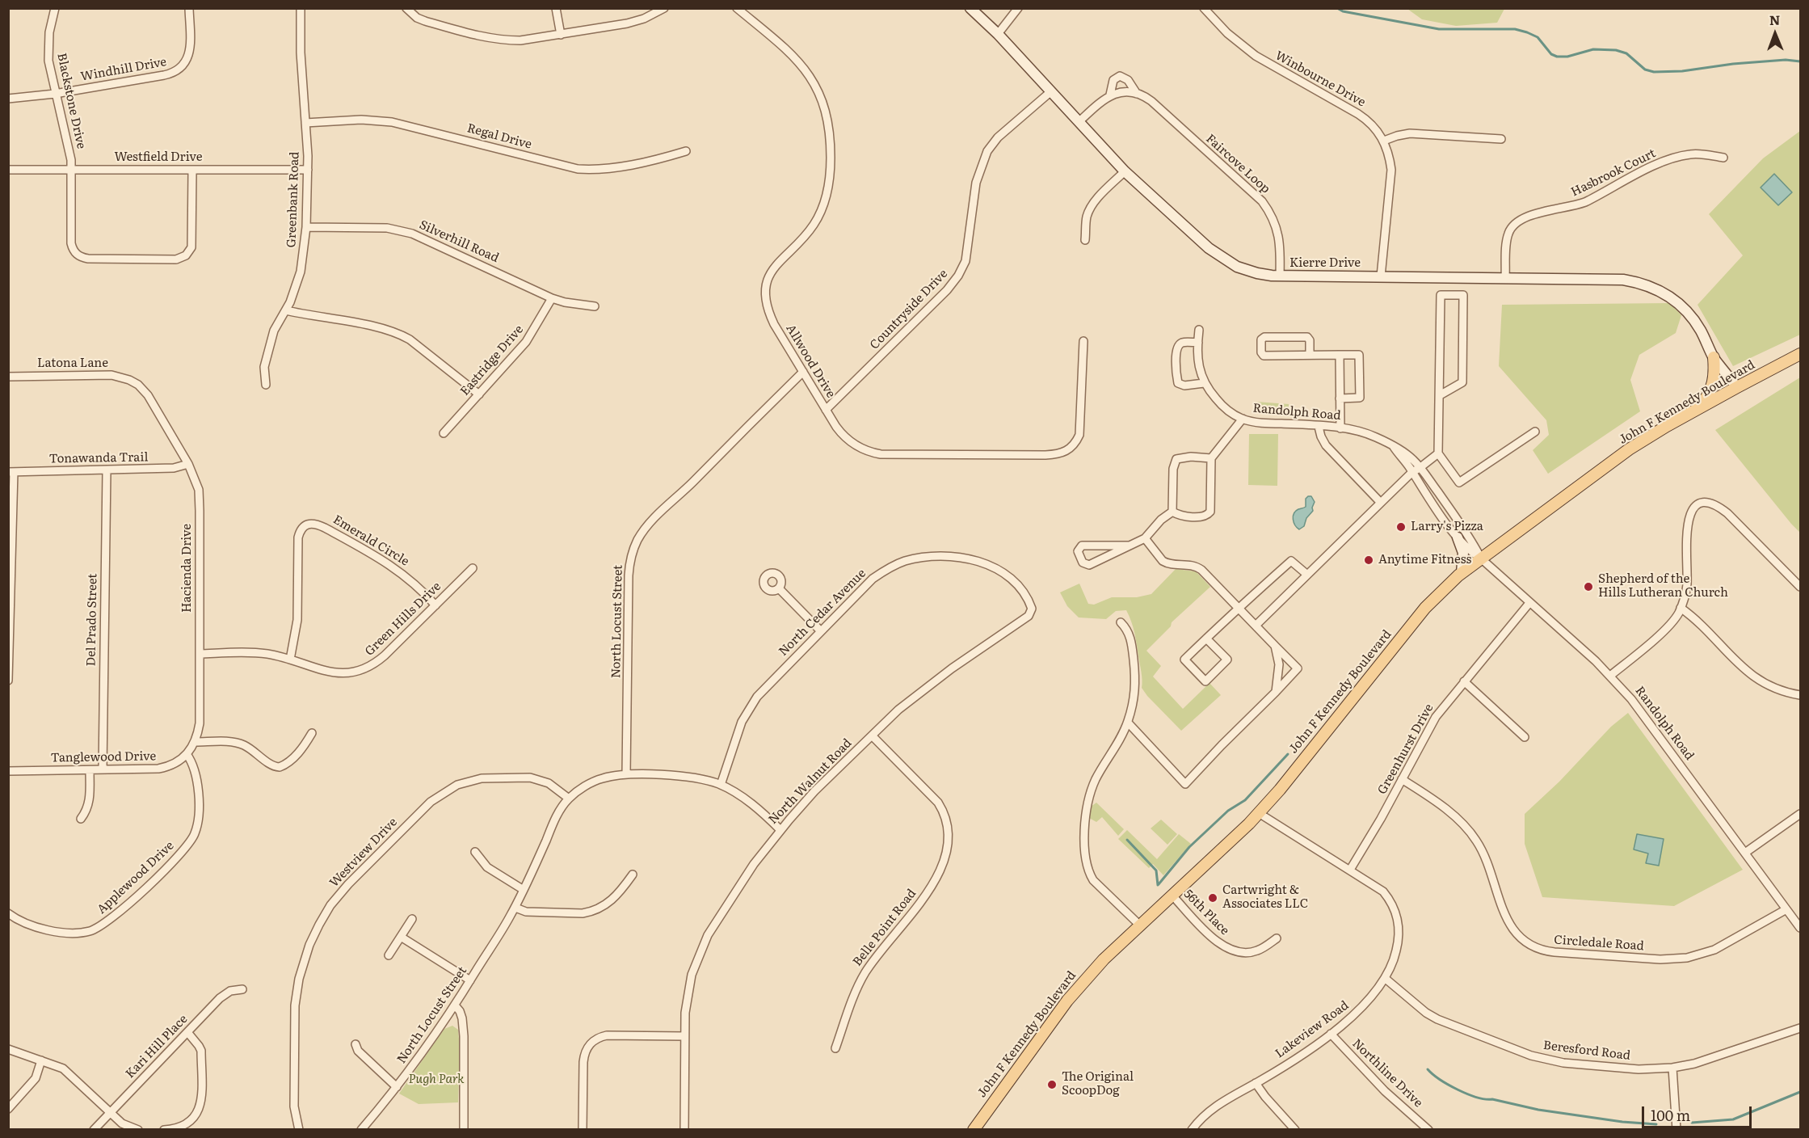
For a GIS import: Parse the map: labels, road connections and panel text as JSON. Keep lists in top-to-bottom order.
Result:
{
  "streets": {
    "main road": ["John F Kennedy Boulevard"],
    "street": [
      "Windhill Drive",
      "Winbourne Drive",
      "Blackstone Drive",
      "Regal Drive",
      "Westfield Drive",
      "Faircove Loop",
      "Hasbrook Court",
      "Greenbank Road",
      "Silverhill Road",
      "Kierre Drive",
      "Countryside Drive",
      "Eastridge Drive",
      "Allwood Drive",
      "Latona Lane",
      "Randolph Road",
      "Tonawanda Trail",
      "Emerald Circle",
      "Hacienda Drive",
      "North Cedar Avenue",
      "Green Hills Drive",
      "Del Prado Street",
      "North Locust Street",
      "Greenhurst Drive",
      "Tanglewood Drive",
      "North Walnut Road",
      "Westview Drive",
      "Applewood Drive",
      "56th Place",
      "Belle Point Road",
      "Circledale Road",
      "Lakeview Road",
      "Kari Hill Place",
      "Beresford Road",
      "Northline Drive"
    ]
  },
  "crossings": [
    ["Windhill Drive", "Blackstone Drive"],
    ["Winbourne Drive", "Kierre Drive"],
    ["Blackstone Drive", "Westfield Drive"],
    ["Regal Drive", "Greenbank Road"],
    ["Westfield Drive", "Greenbank Road"],
    ["Faircove Loop", "Kierre Drive"],
    ["Hasbrook Court", "Kierre Drive"],
    ["Greenbank Road", "Silverhill Road"],
    ["Silverhill Road", "Eastridge Drive"],
    ["Kierre Drive", "Countryside Drive"],
    ["Kierre Drive", "John F Kennedy Boulevard"],
    ["Countryside Drive", "Allwood Drive"],
    ["Allwood Drive", "North Locust Street"],
    ["Latona Lane", "Hacienda Drive"],
    ["John F Kennedy Boulevard", "Randolph Road"],
    ["John F Kennedy Boulevard", "56th Place"],
    ["John F Kennedy Boulevard", "Lakeview Road"],
    ["Randolph Road", "Greenhurst Drive"],
    ["Randolph Road", "Circledale Road"],
    ["Tonawanda Trail", "Hacienda Drive"],
    ["Tonawanda Trail", "Del Prado Street"],
    ["Emerald Circle", "Green Hills Drive"],
    ["Hacienda Drive", "Green Hills Drive"],
    ["Hacienda Drive", "Tanglewood Drive"],
    ["North Cedar Avenue", "North Walnut Road"],
    ["Del Prado Street", "Tanglewood Drive"],
    ["Greenhurst Drive", "Circledale Road"],
    ["Greenhurst Drive", "Lakeview Road"],
    ["Tanglewood Drive", "Applewood Drive"],
    ["North Walnut Road", "Belle Point Road"],
    ["Lakeview Road", "Beresford Road"],
    ["Lakeview Road", "Northline Drive"]
  ],
  "parks": ["Pugh Park"],
  "places": [
    "Larry's Pizza",
    "Anytime Fitness",
    "Shepherd of the Hills Lutheran Church",
    "Cartwright & Associates LLC",
    "The Original ScoopDog"
  ],
  "scale_bar": "100 m",
  "north": "top"
}
